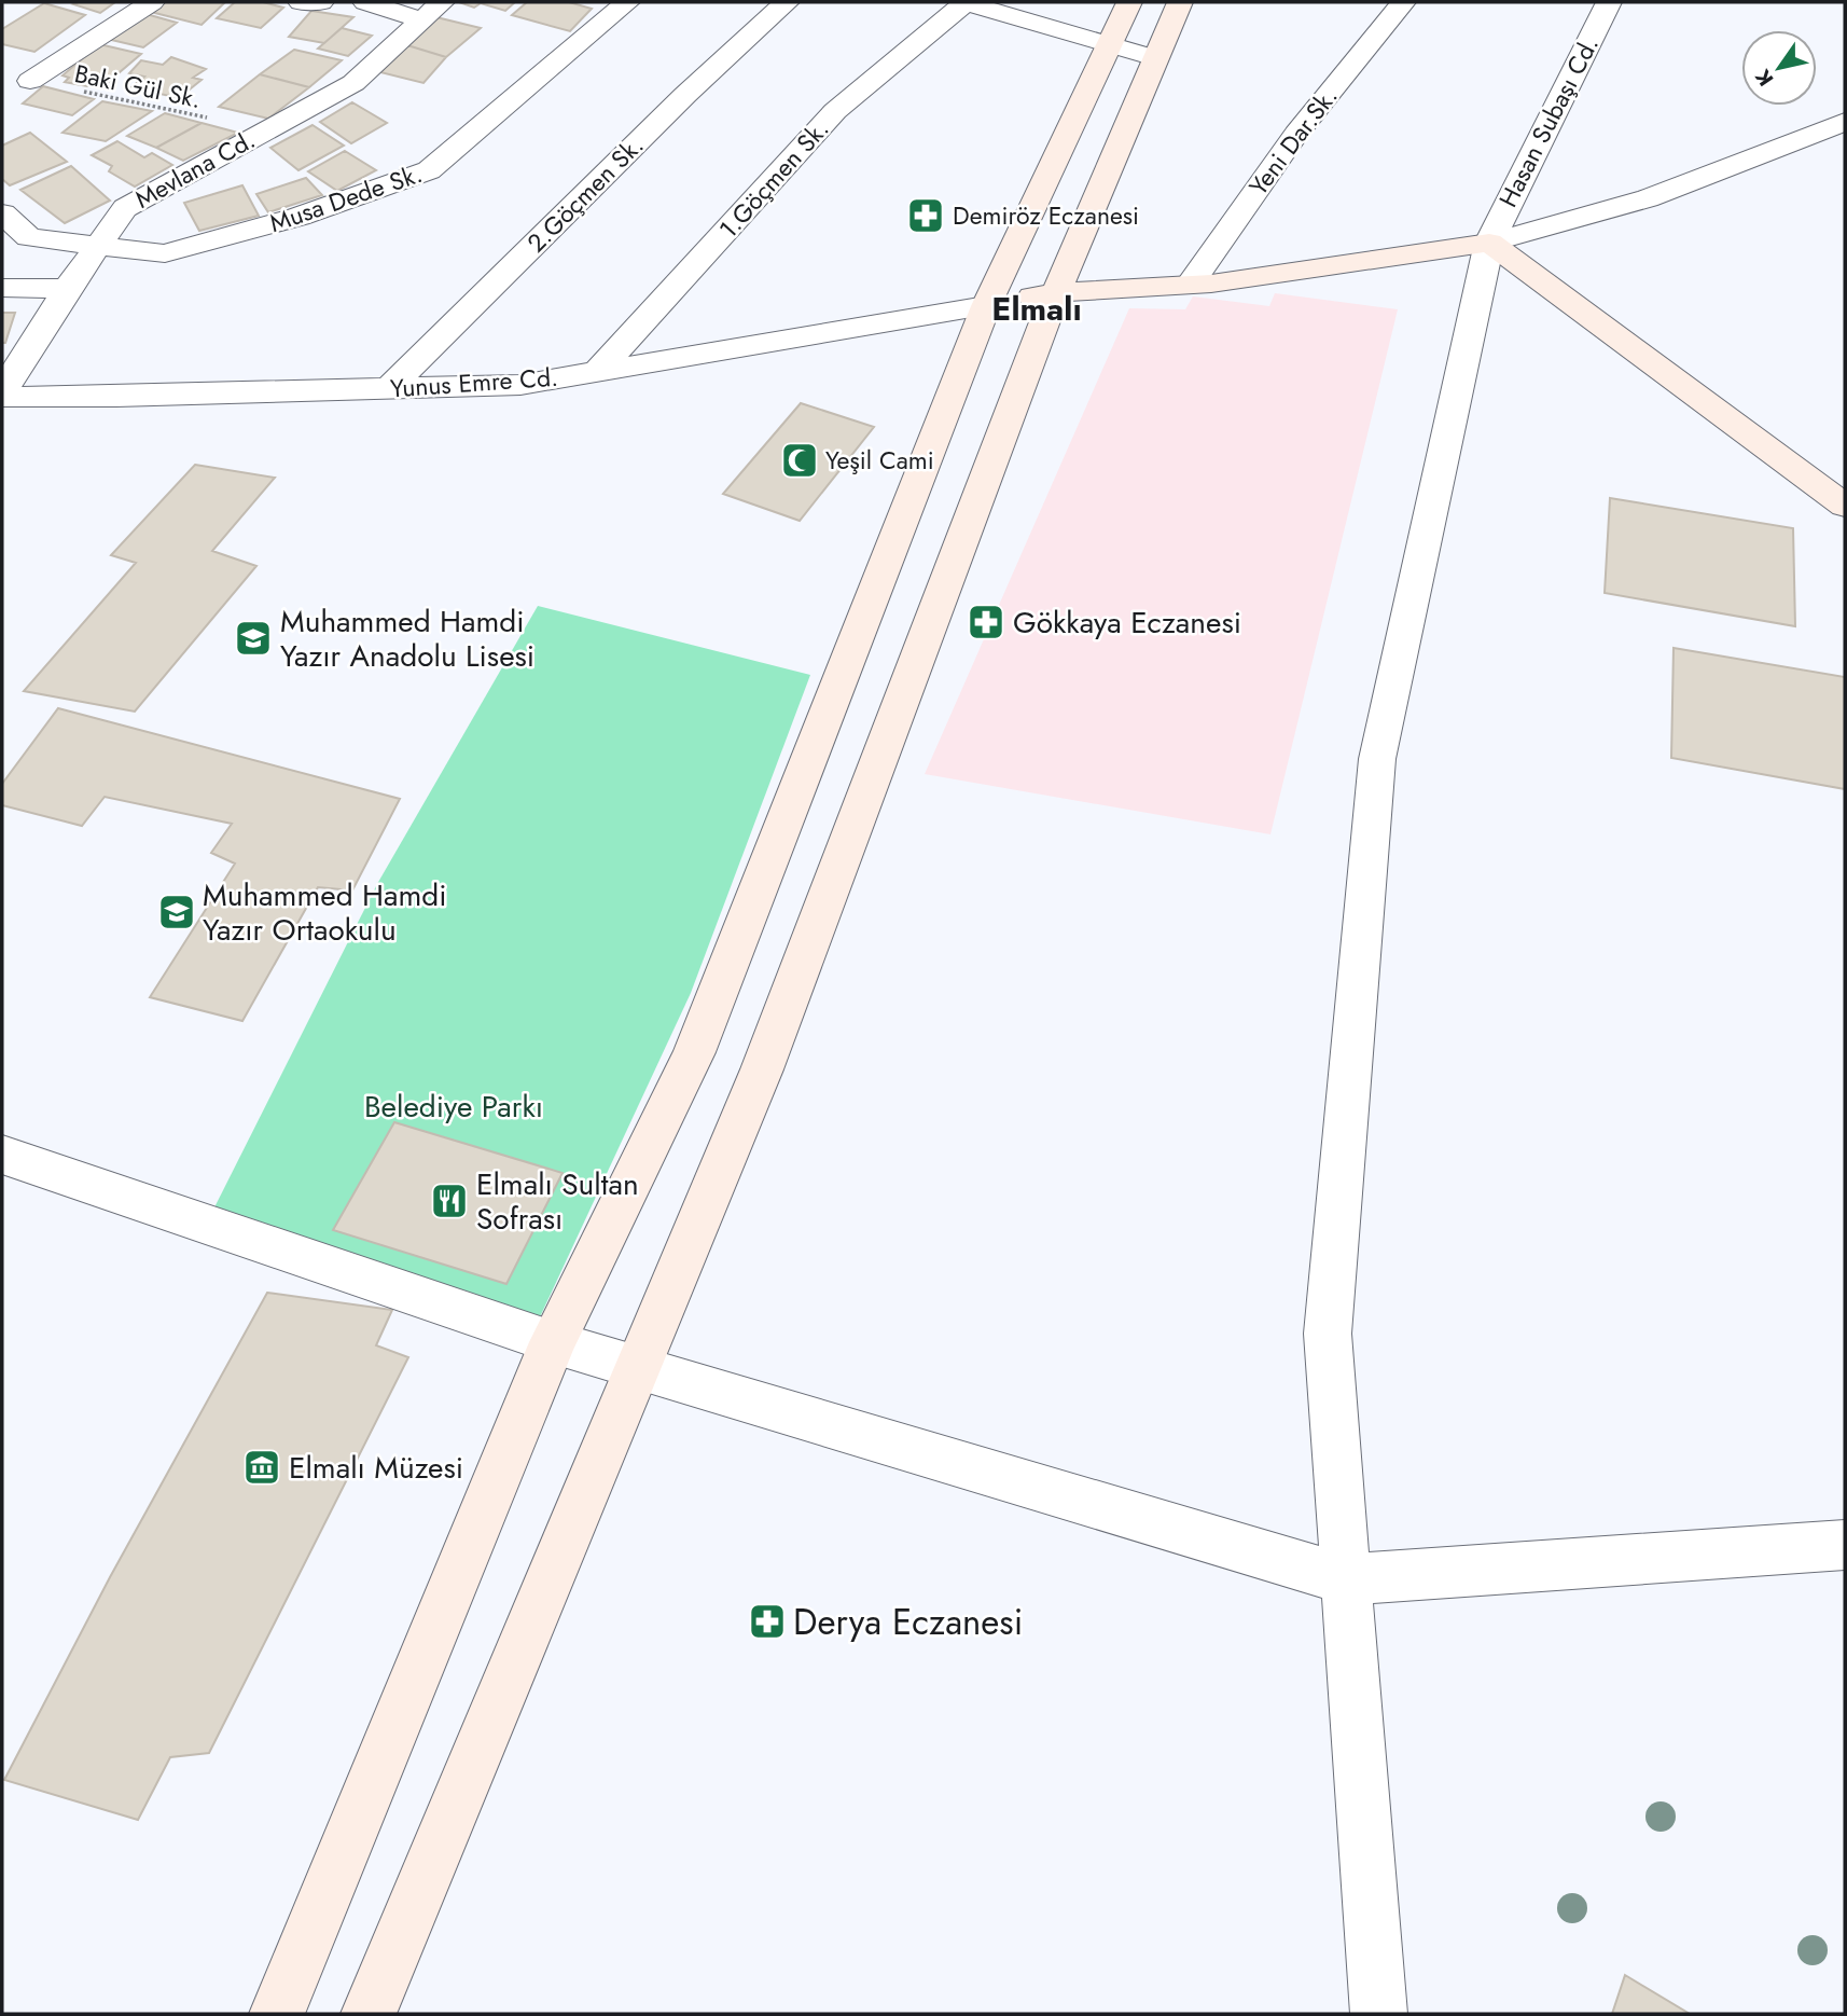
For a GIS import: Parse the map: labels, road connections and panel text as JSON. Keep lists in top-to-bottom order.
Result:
{
  "streets": {
    "street": [
      "Hasan Subaşı Cd.",
      "Yeni Dar.Sk.",
      "Mevlana Cd.",
      "1.Göçmen Sk.",
      "2.Göçmen Sk.",
      "Musa Dede Sk.",
      "Yunus Emre Cd."
    ],
    "path": ["Baki Gül Sk."]
  },
  "crossings": [
    ["Baki Gül Sk.", "Mevlana Cd."],
    ["Mevlana Cd.", "Musa Dede Sk."],
    ["Mevlana Cd.", "Yunus Emre Cd."],
    ["1.Göçmen Sk.", "Yunus Emre Cd."],
    ["2.Göçmen Sk.", "Yunus Emre Cd."]
  ],
  "districts": ["Elmalı"],
  "parks": ["Belediye Parkı"],
  "places": {
    "pharmacy": ["Demiröz Eczanesi", "Gökkaya Eczanesi", "Derya Eczanesi"],
    "mosque": ["Yeşil Cami"],
    "school or university": ["Muhammed Hamdi Yazır Anadolu Lisesi", "Muhammed Hamdi Yazır Ortaokulu"],
    "restaurant": ["Elmalı Sultan Sofrası"],
    "museum": ["Elmalı Müzesi"]
  },
  "north": "bottom left"
}
